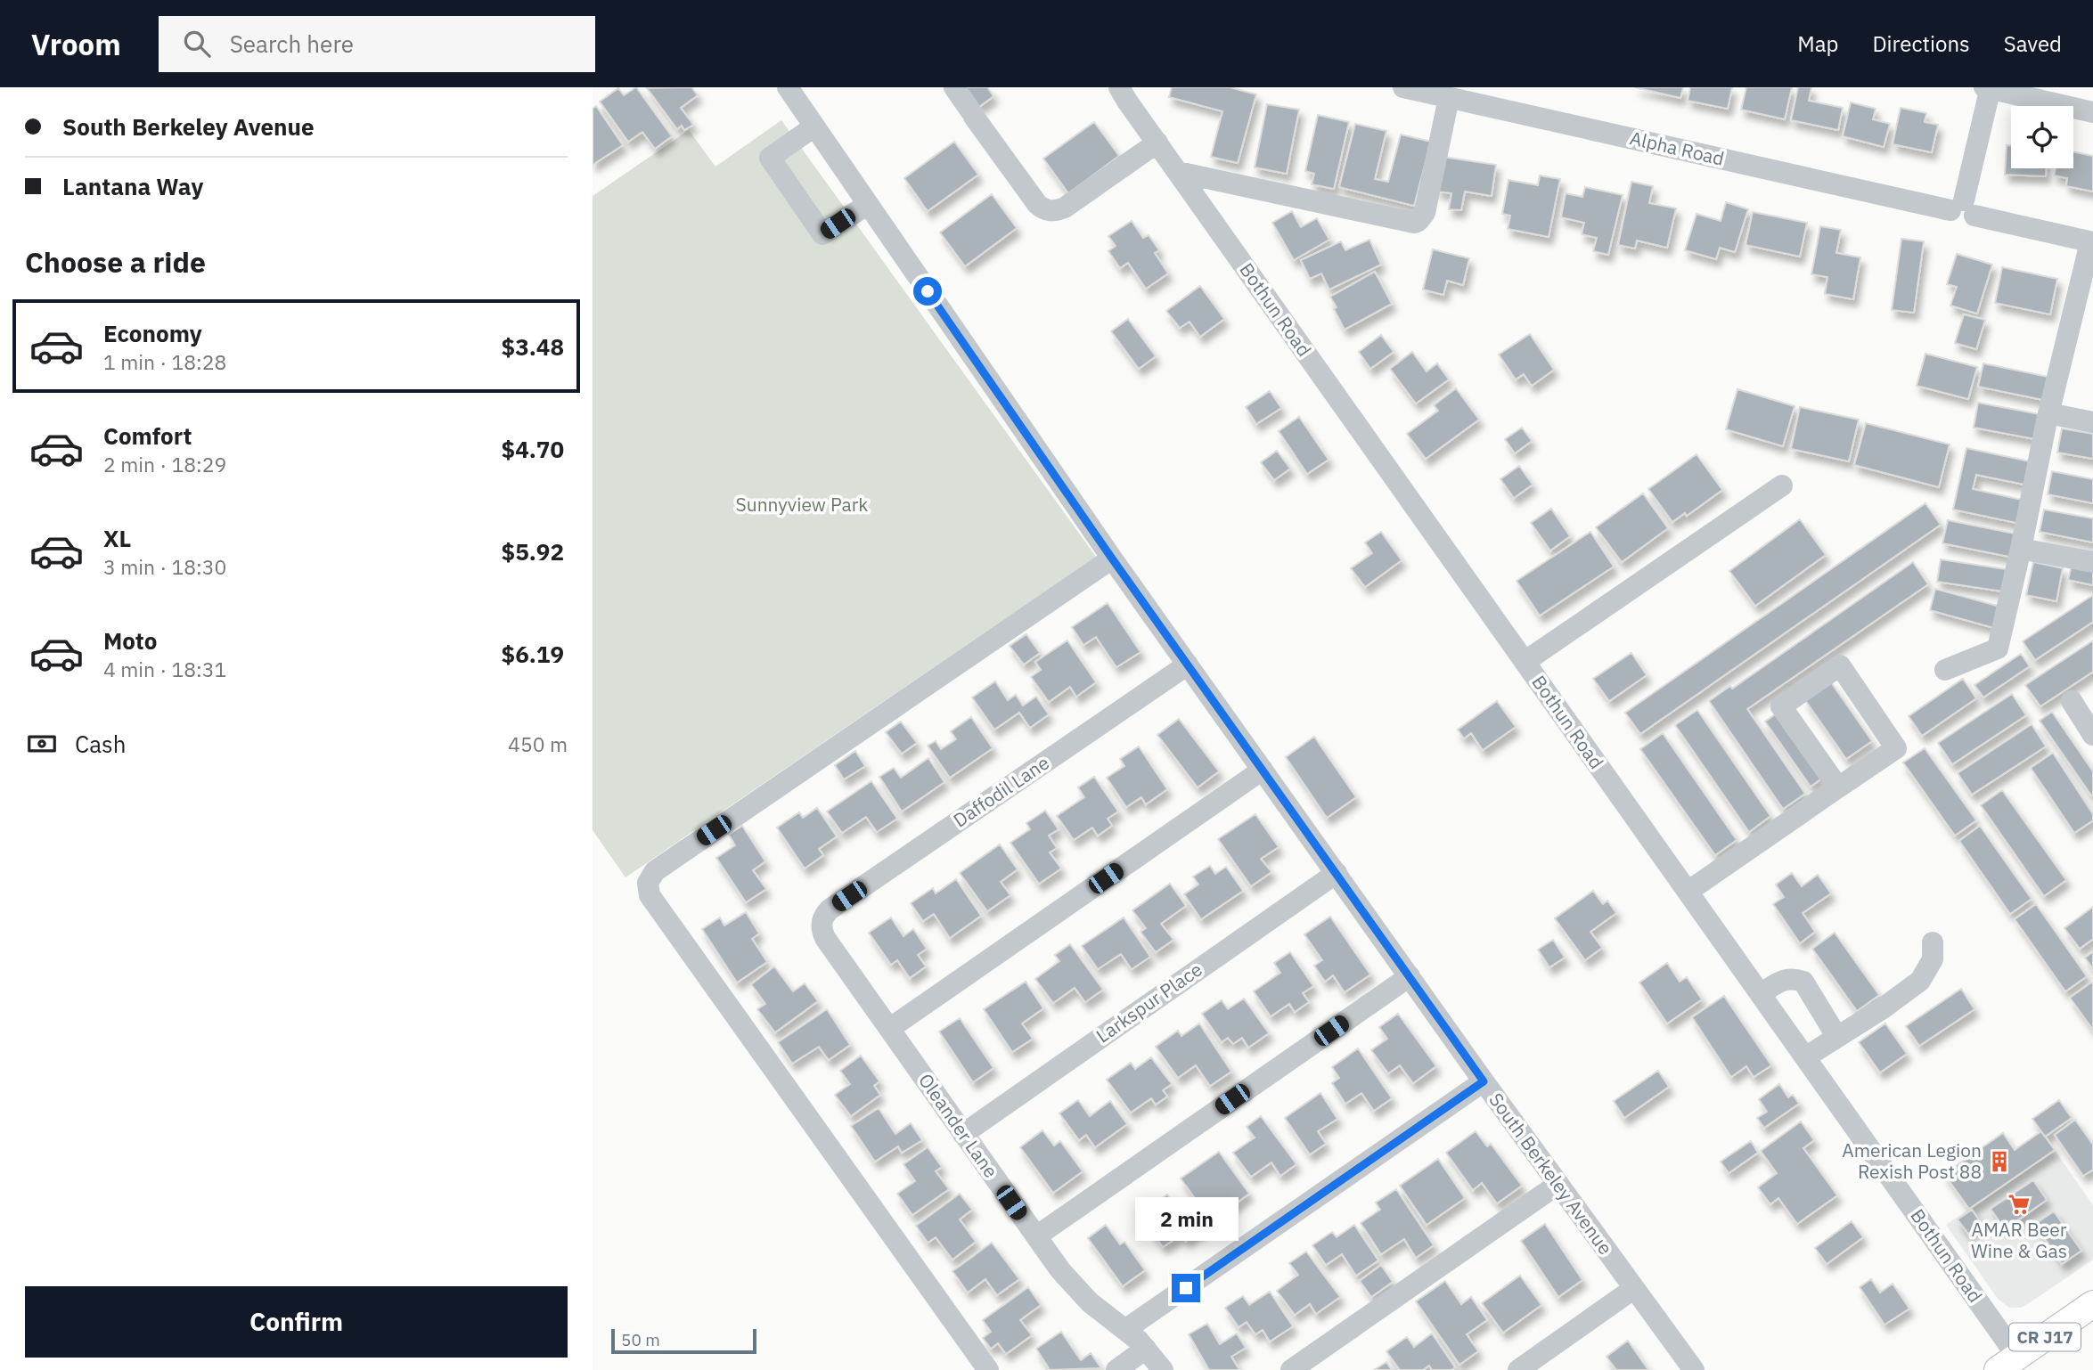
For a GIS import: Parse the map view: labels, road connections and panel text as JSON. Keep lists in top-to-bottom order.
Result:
{
  "streets": {
    "main road": ["CR J17"],
    "street": [
      "Alpha Road",
      "Bothun Road",
      "Daffodil Lane",
      "Larkspur Place",
      "Oleander Lane",
      "South Berkeley Avenue"
    ]
  },
  "crossings": [
    ["Bothun Road", "CR J17"],
    ["Daffodil Lane", "Oleander Lane"],
    ["Daffodil Lane", "South Berkeley Avenue"],
    ["Larkspur Place", "Oleander Lane"],
    ["Larkspur Place", "South Berkeley Avenue"]
  ],
  "parks": ["Sunnyview Park"],
  "places": {
    "building": ["American Legion Rexish Post 88"],
    "supermarket": ["AMAR Beer Wine & Gas"]
  },
  "scale_bar": "50 m",
  "page": {
    "header": "Vroom",
    "search": "Search here",
    "nav": ["Map", "Directions", "Saved"],
    "banner": ["South Berkeley Avenue", "Lantana Way"],
    "heading": "Choose a ride",
    "list": [
      {
        "name": "Economy",
        "note": "1 min · 18:28",
        "value": "$3.48"
      },
      {
        "name": "Comfort",
        "note": "2 min · 18:29",
        "value": "$4.70"
      },
      {
        "name": "XL",
        "note": "3 min · 18:30",
        "value": "$5.92"
      },
      {
        "name": "Moto",
        "note": "4 min · 18:31",
        "value": "$6.19"
      }
    ],
    "pay": ["Cash", "450 m"],
    "bubble": "2 min",
    "buttons": "Confirm",
    "scale": "50 m"
  }
}
